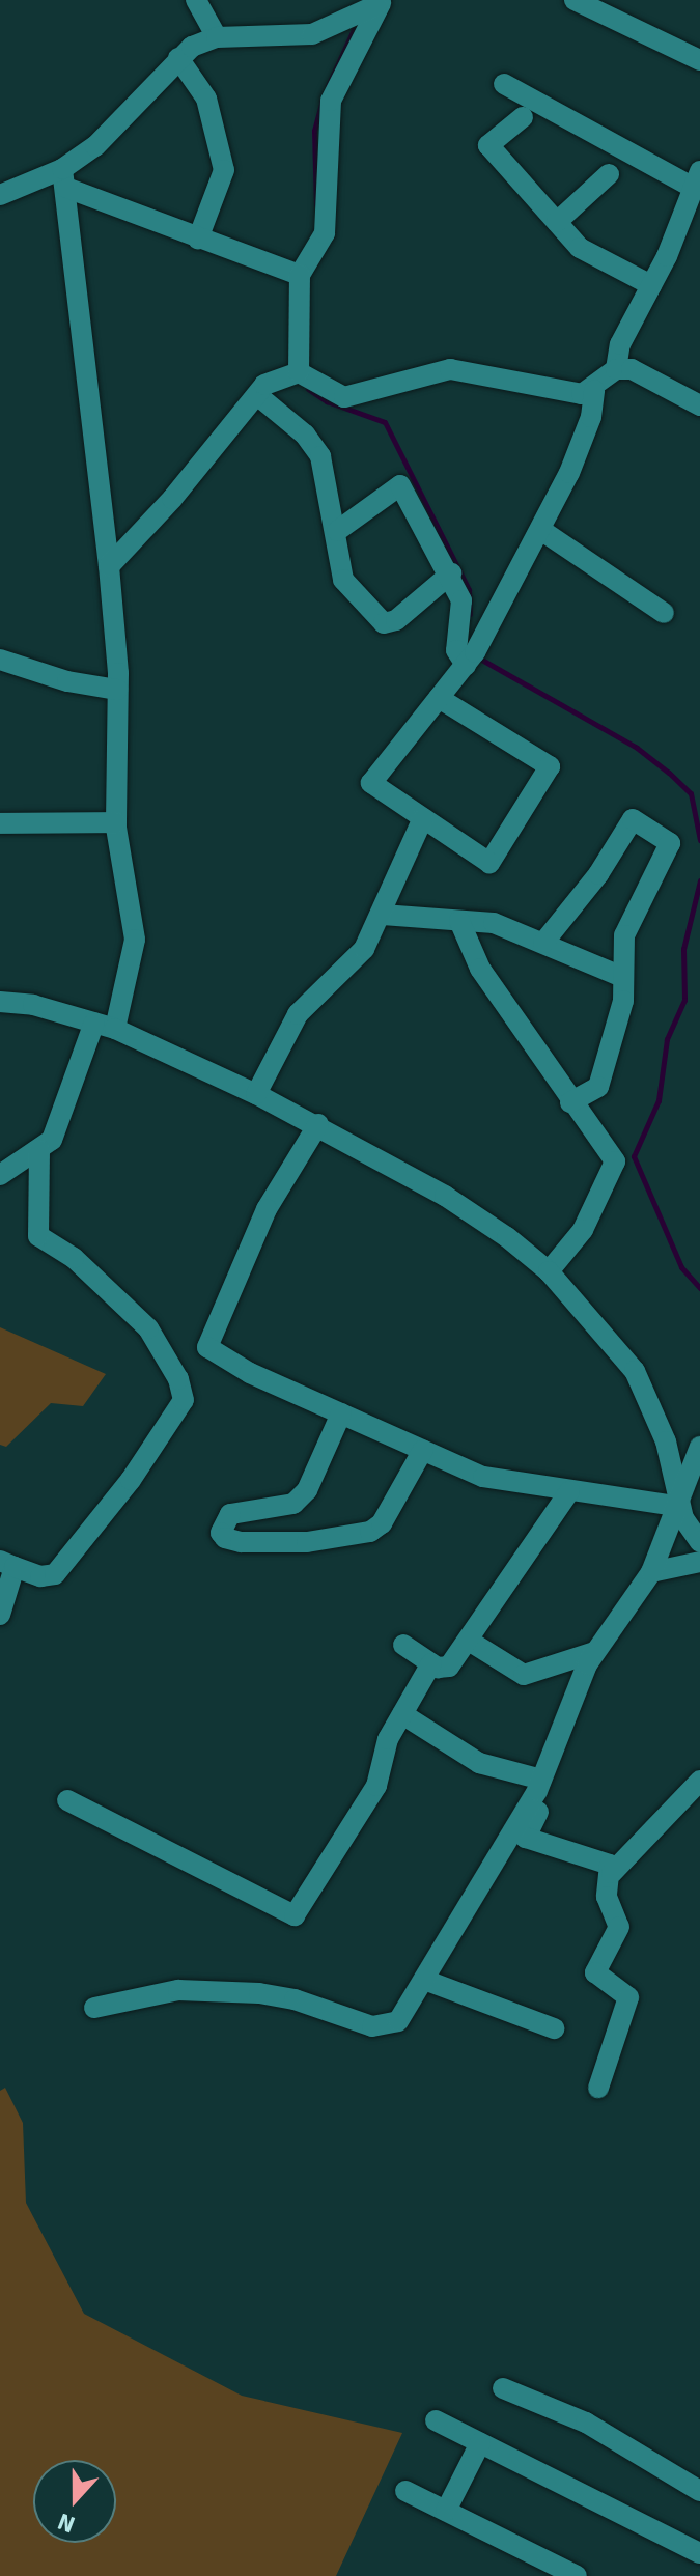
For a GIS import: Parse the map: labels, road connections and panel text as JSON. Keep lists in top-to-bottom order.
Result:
{
  "north": "bottom"
}
